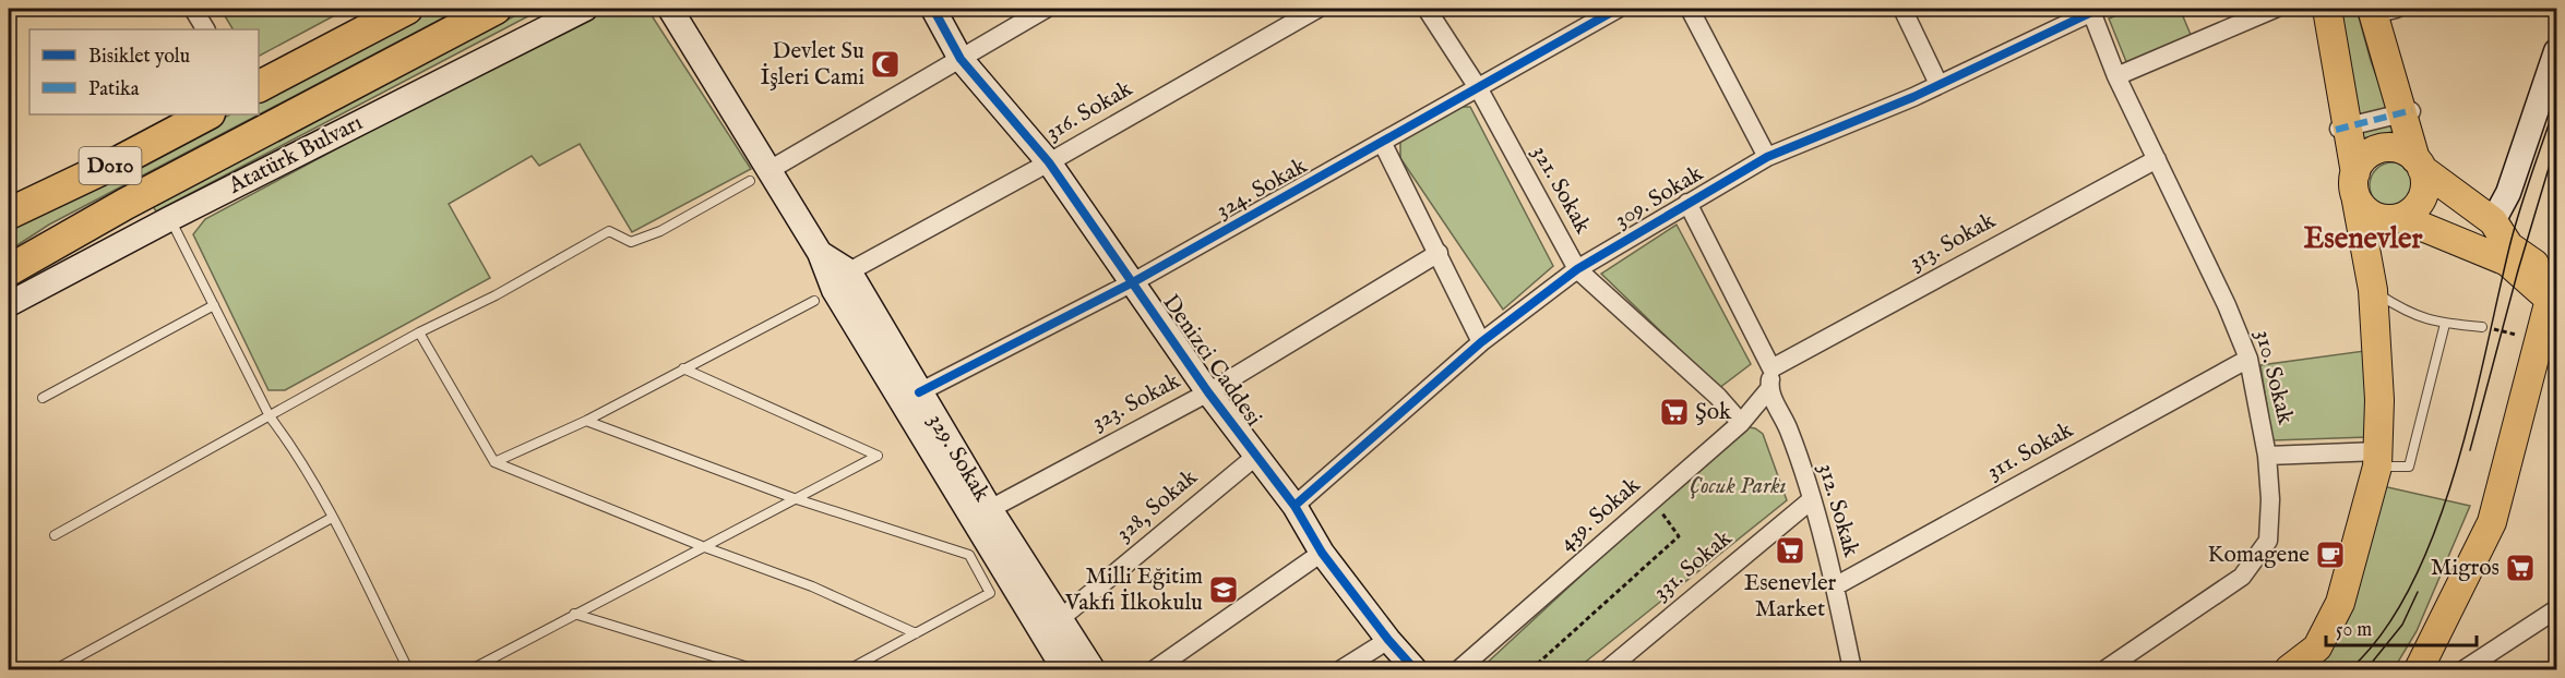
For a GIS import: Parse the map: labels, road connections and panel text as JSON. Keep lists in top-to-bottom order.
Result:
{
  "streets": {
    "highway": ["Atatürk Bulvarı", "D010"],
    "street": [
      "316. Sokak",
      "324. Sokak",
      "321. Sokak",
      "309. Sokak",
      "313. Sokak",
      "Denizci Caddesi",
      "310. Sokak",
      "323. Sokak",
      "311. Sokak",
      "329. Sokak",
      "328, Sokak",
      "312. Sokak",
      "439. Sokak",
      "331. Sokak"
    ]
  },
  "crossings": [
    ["316. Sokak", "Denizci Caddesi"],
    ["316. Sokak", "329. Sokak"],
    ["324. Sokak", "321. Sokak"],
    ["324. Sokak", "Denizci Caddesi"],
    ["324. Sokak", "329. Sokak"],
    ["321. Sokak", "309. Sokak"],
    ["321. Sokak", "439. Sokak"],
    ["309. Sokak", "Denizci Caddesi"],
    ["309. Sokak", "310. Sokak"],
    ["313. Sokak", "310. Sokak"],
    ["Denizci Caddesi", "323. Sokak"],
    ["Denizci Caddesi", "328, Sokak"],
    ["310. Sokak", "311. Sokak"],
    ["323. Sokak", "329. Sokak"],
    ["311. Sokak", "312. Sokak"],
    ["329. Sokak", "328, Sokak"],
    ["312. Sokak", "439. Sokak"],
    ["312. Sokak", "331. Sokak"]
  ],
  "districts": ["Esenevler"],
  "parks": ["Çocuk Parkı"],
  "places": {
    "mosque": ["Devlet Su İşleri Cami"],
    "supermarket": ["Şok", "Esenevler Market", "Migros"],
    "cafe": ["Komagene"],
    "school or university": ["Milli Eğitim Vakfı İlkokulu"]
  },
  "legend": ["Bisiklet yolu", "Patika"],
  "scale_bar": "50 m"
}
